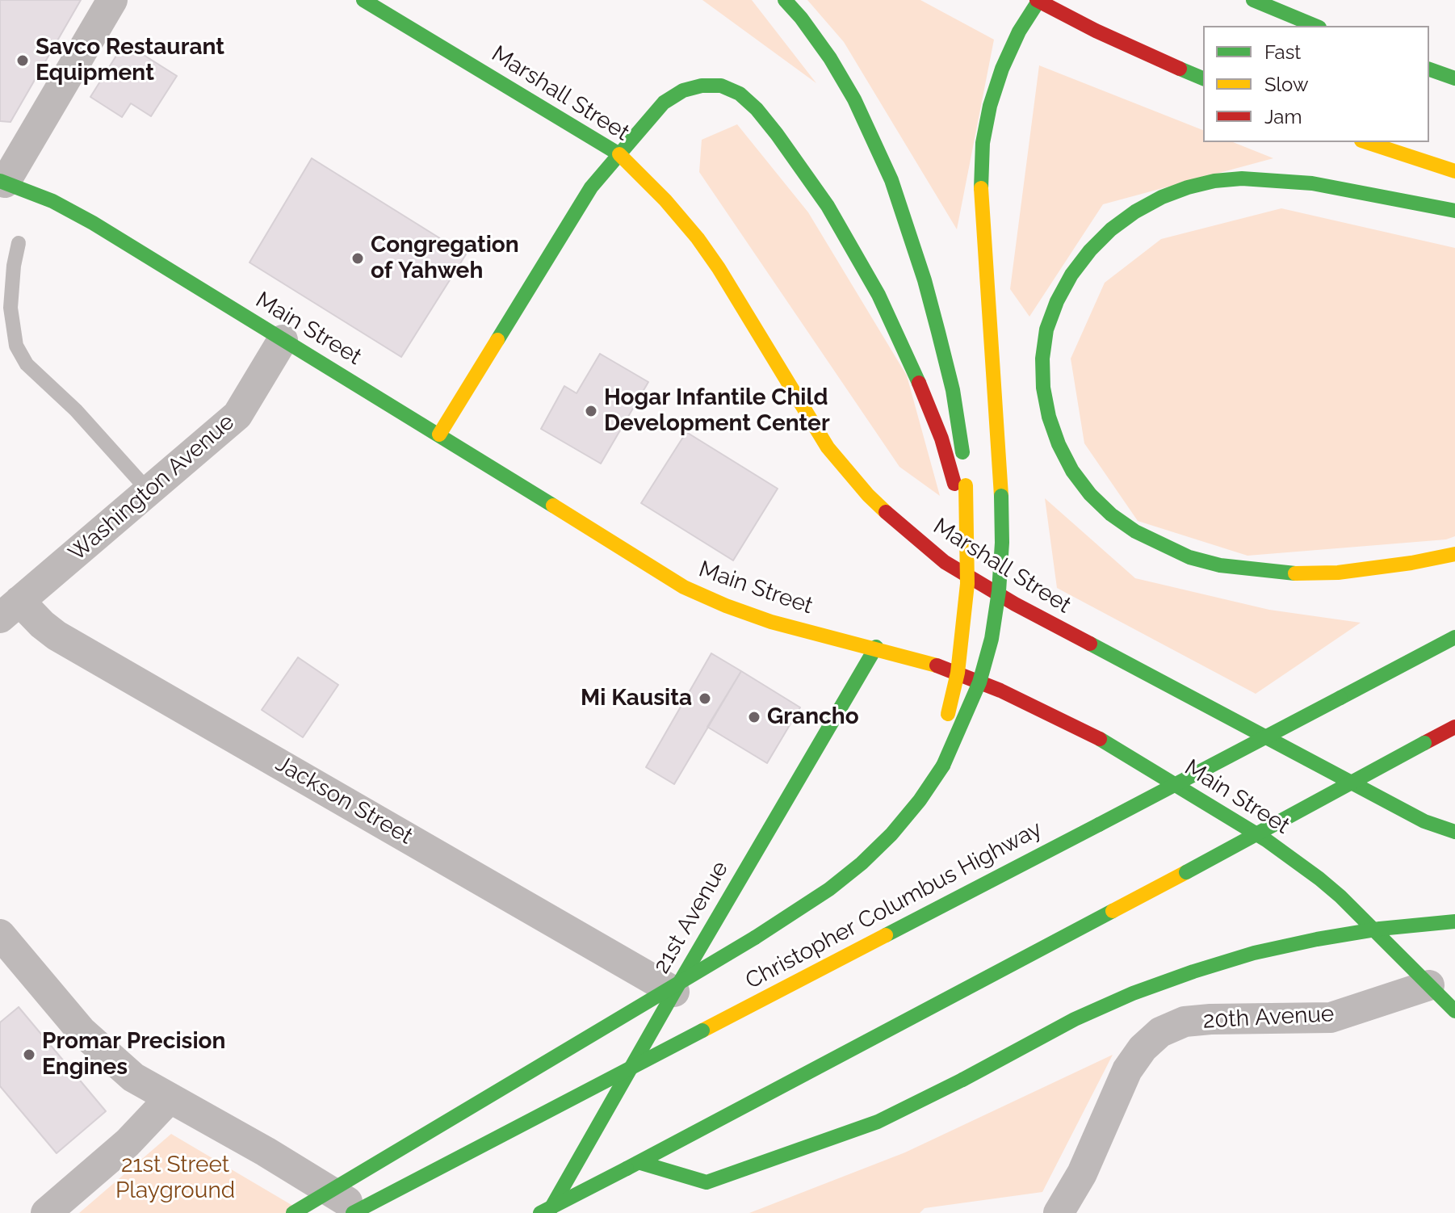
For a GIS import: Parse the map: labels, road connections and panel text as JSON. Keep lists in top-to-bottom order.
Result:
{
  "streets": {
    "main road": [
      "Marshall Street",
      "Main Street",
      "Christopher Columbus Highway",
      "21st Avenue"
    ],
    "street": ["Washington Avenue", "Jackson Street", "20th Avenue"]
  },
  "crossings": [
    ["Main Street", "Washington Avenue"],
    ["Main Street", "21st Avenue"],
    ["Main Street", "20th Avenue"],
    ["Washington Avenue", "Jackson Street"],
    ["Jackson Street", "21st Avenue"]
  ],
  "parks": ["21st Street Playground"],
  "places": [
    "Savco Restaurant Equipment",
    "Congregation of Yahweh",
    "Hogar Infantile Child Development Center",
    "Mi Kausita",
    "Grancho",
    "Promar Precision Engines"
  ],
  "legend": ["Fast", "Slow", "Jam"]
}
